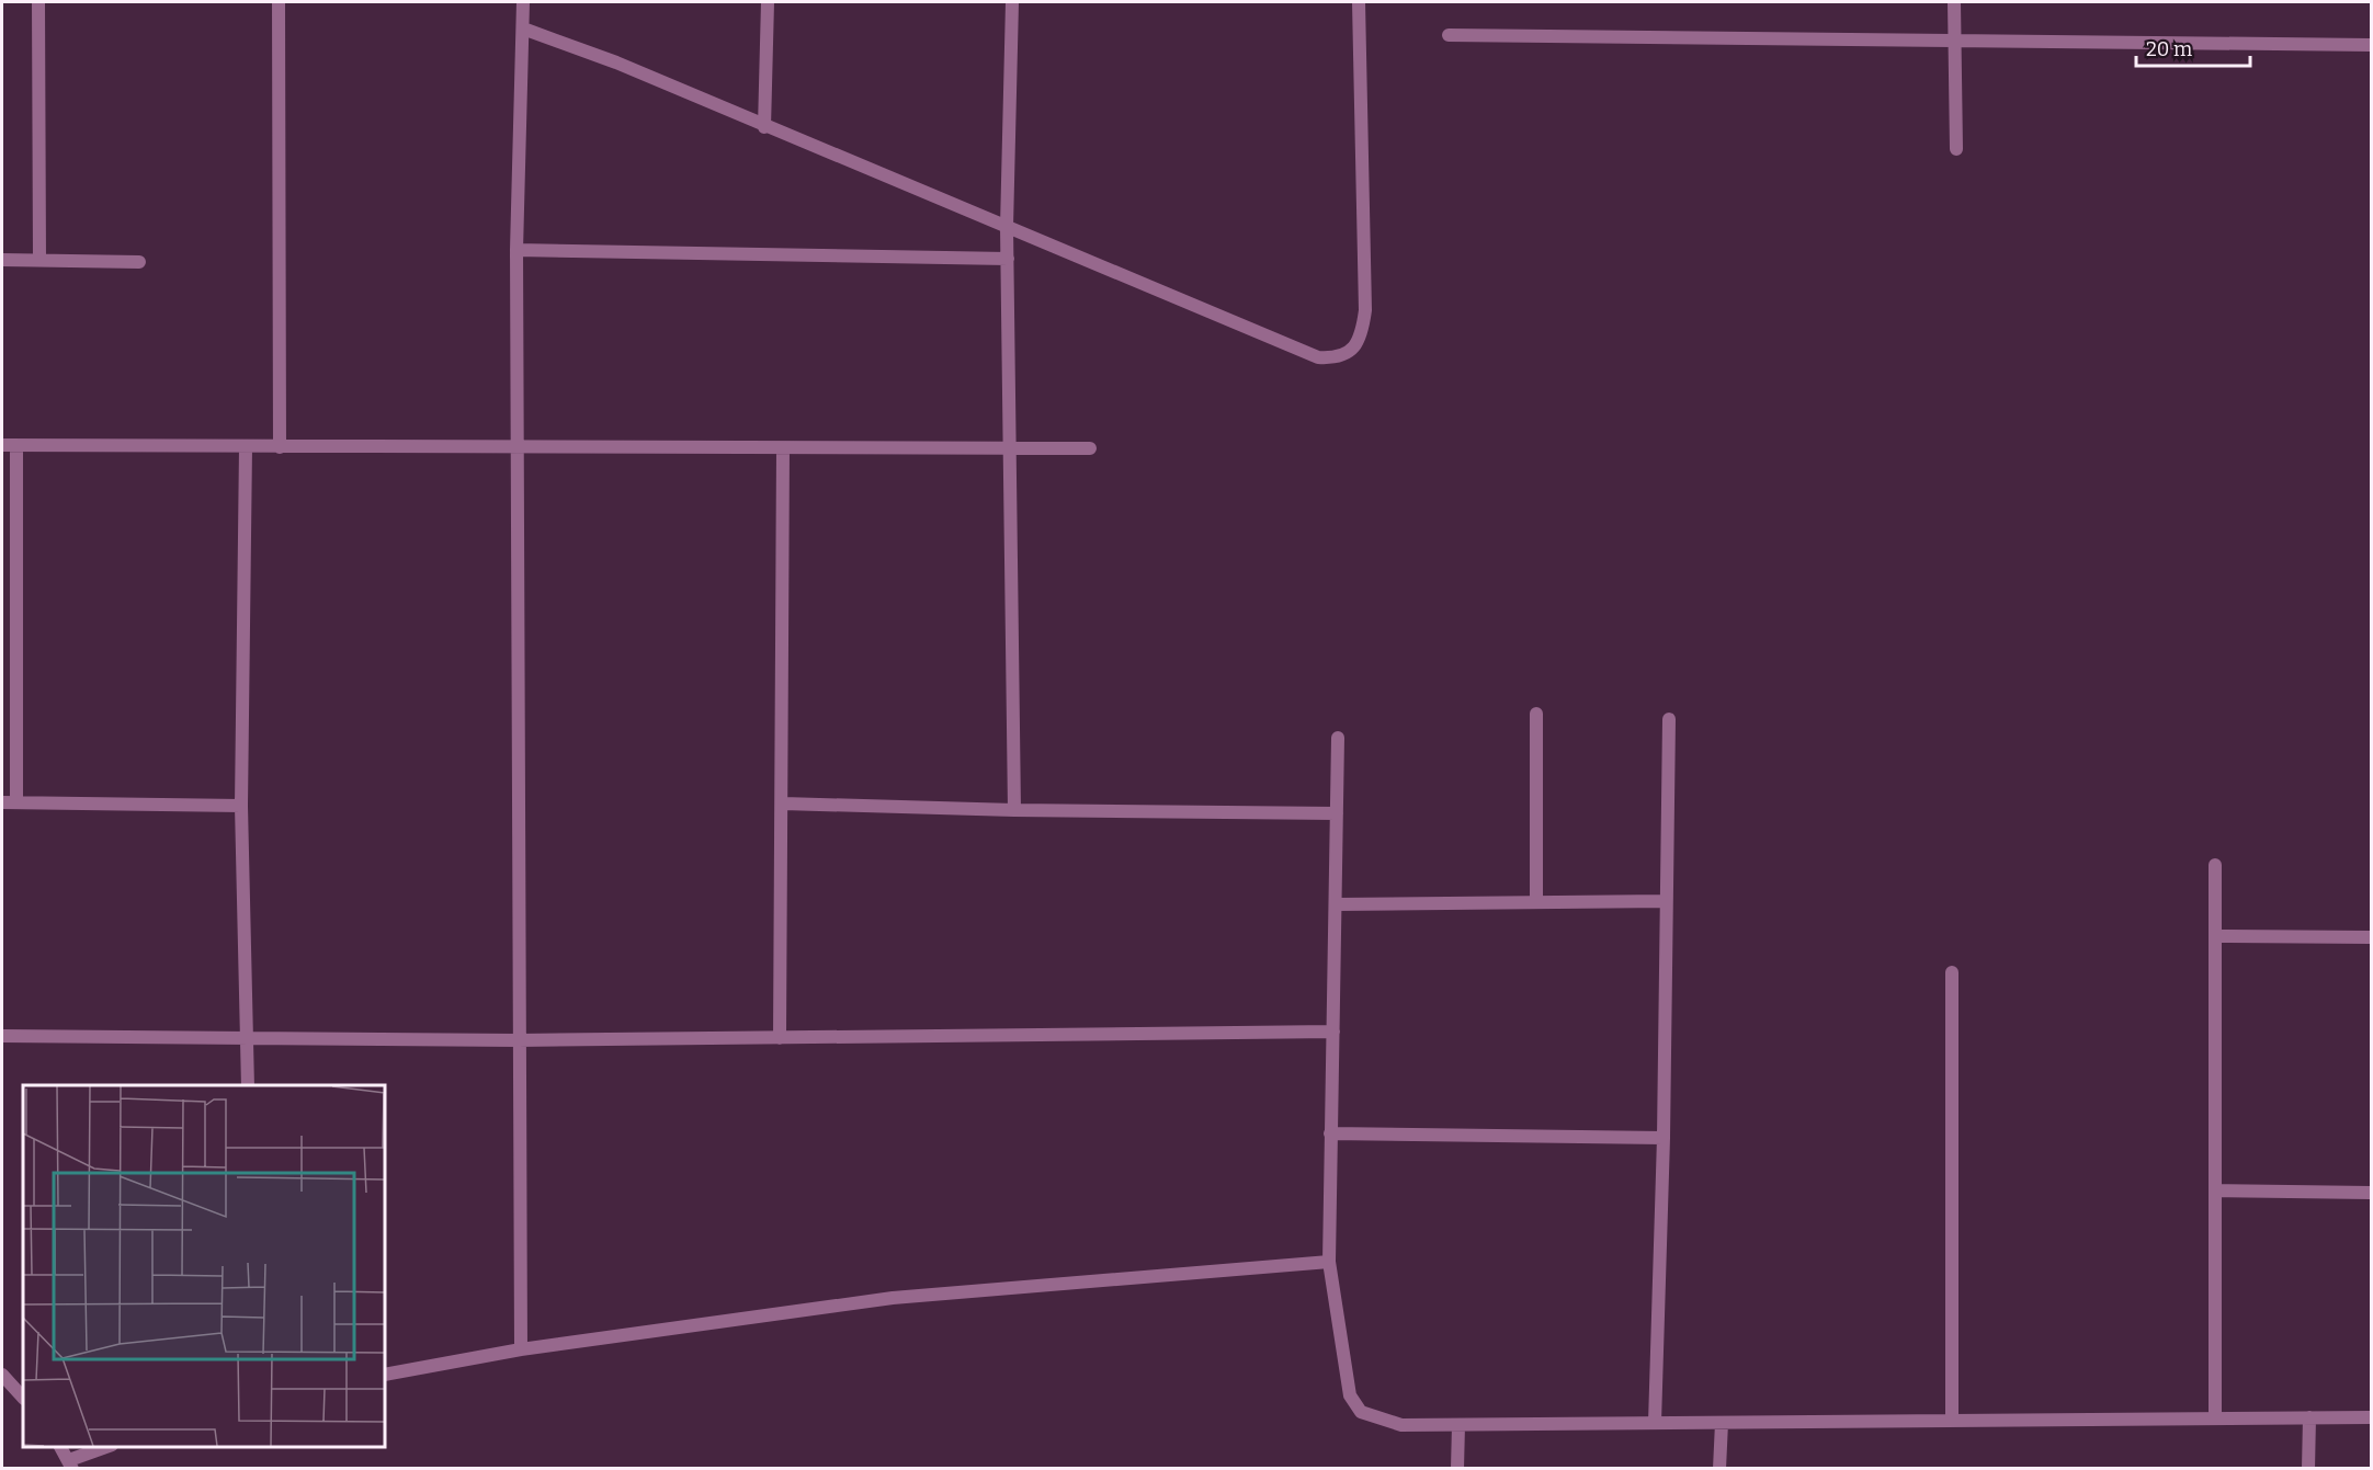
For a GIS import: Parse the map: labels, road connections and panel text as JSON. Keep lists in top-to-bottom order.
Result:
{
  "scale_bar": "20 m"
}
